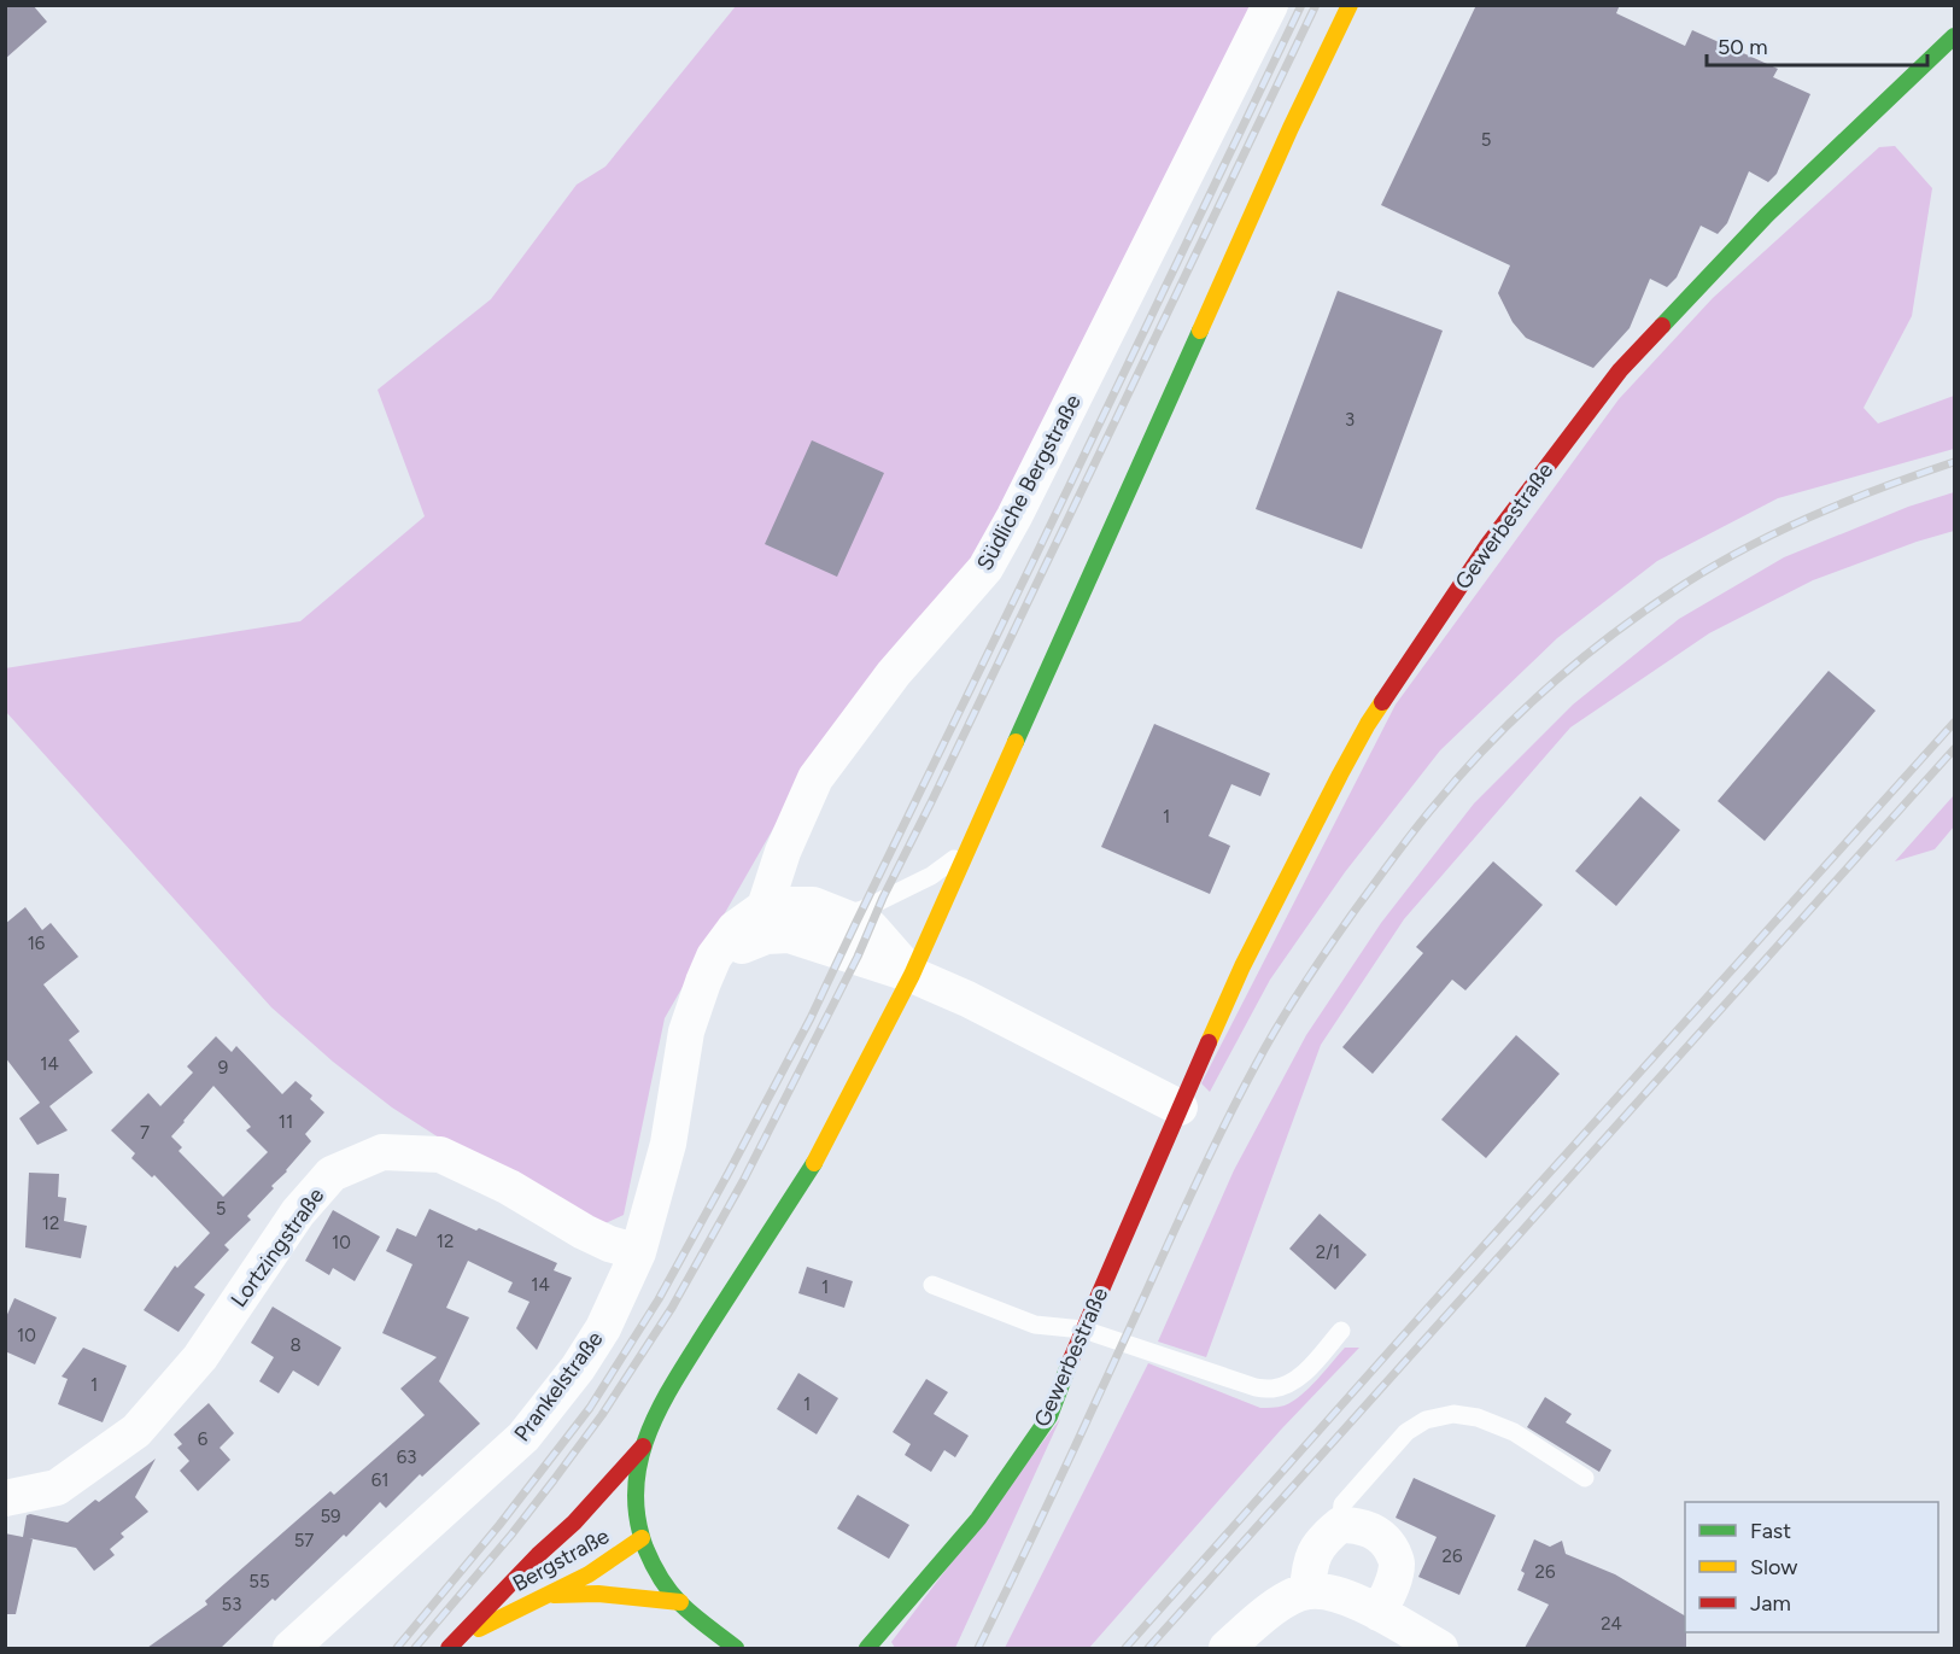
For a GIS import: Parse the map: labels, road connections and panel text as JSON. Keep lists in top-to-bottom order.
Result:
{
  "streets": {
    "main road": ["Gewerbestraße", "Bergstraße"],
    "street": ["Südliche Bergstraße", "Lortzingstraße", "Prankelstraße"]
  },
  "crossings": [
    ["Südliche Bergstraße", "Prankelstraße"],
    ["Lortzingstraße", "Prankelstraße"]
  ],
  "house_numbers": [
    "5",
    "3",
    "1",
    "16",
    "14",
    "9",
    "11",
    "7",
    "5",
    "12",
    "12",
    "10",
    "2/1",
    "14",
    "1",
    "10",
    "8",
    "1",
    "1",
    "6",
    "63",
    "61",
    "59",
    "57",
    "26",
    "26",
    "55",
    "53",
    "24"
  ],
  "legend": ["Fast", "Slow", "Jam"],
  "scale_bar": "50 m"
}
